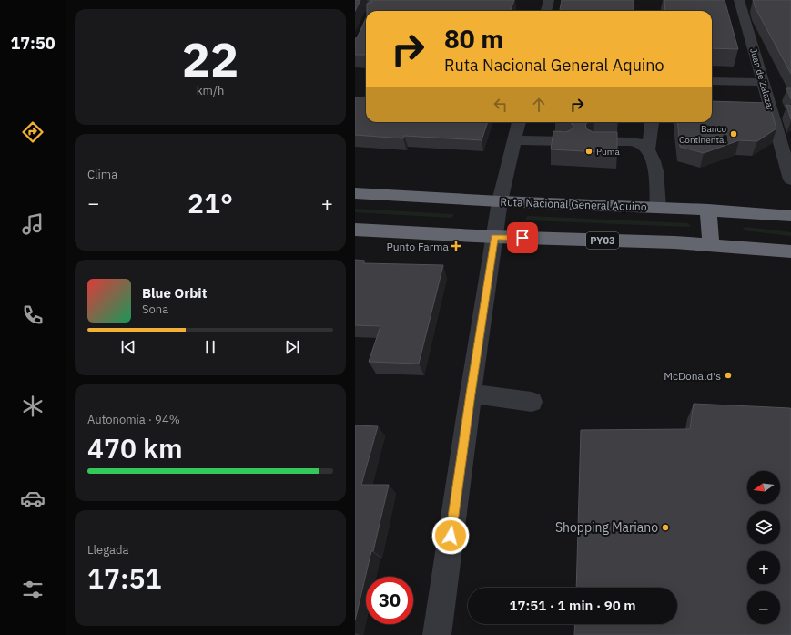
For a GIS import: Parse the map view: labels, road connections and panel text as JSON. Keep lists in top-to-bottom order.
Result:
{
  "streets": {
    "highway": ["Ruta Nacional General Aquino", "PY03"],
    "street": ["Juan de Zalazar"]
  },
  "places": {
    "other": [
      "Banco Continental",
      "Puma",
      "McDonald's",
      "Shopping Mariano"
    ],
    "health": ["Punto Farma"]
  },
  "north": "left",
  "page": {
    "tabs": "17:50",
    "tile": [
      ["22", "km/h"],
      "Clima",
      ["Autonomía · 94%", "470 km"],
      ["Llegada", "17:51"]
    ],
    "turn": ["80 m", "Ruta Nacional General Aquino"],
    "heat": ["−", "21°", "+"],
    "song": ["Blue Orbit", "Sona"],
    "map_buttons": ["+", "−"],
    "limit": "30",
    "trip": "17:51 · 1 min · 90 m"
  }
}
